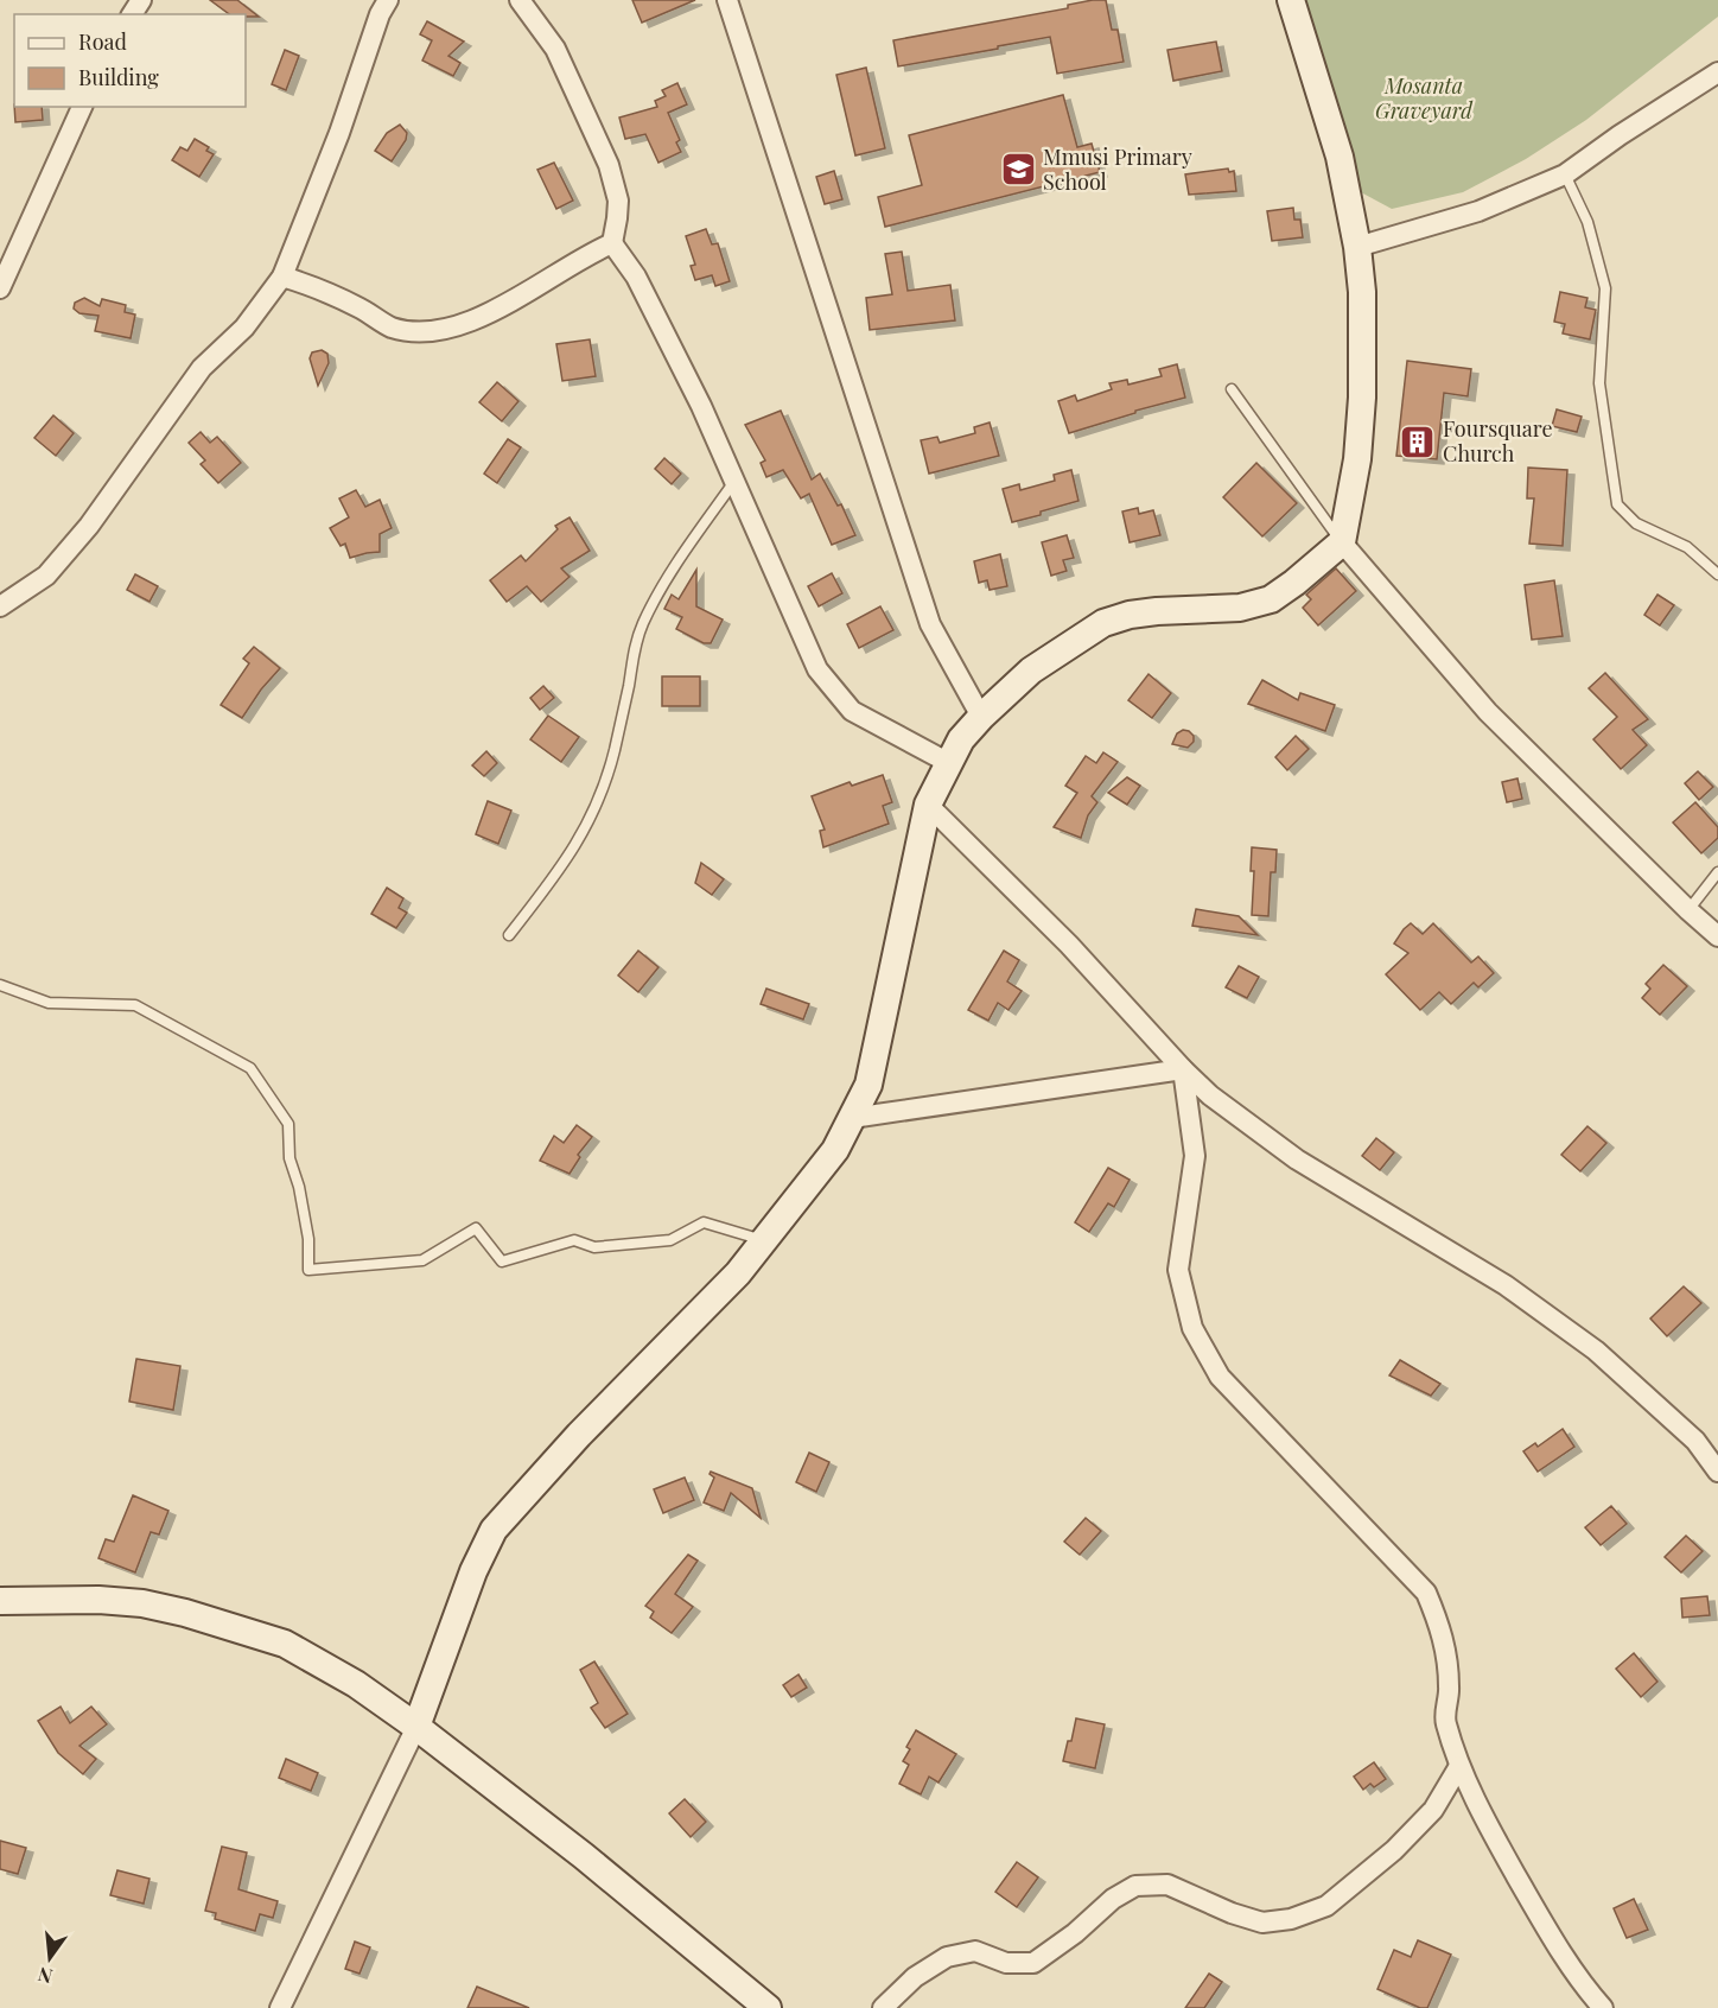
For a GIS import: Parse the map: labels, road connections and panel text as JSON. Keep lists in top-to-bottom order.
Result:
{
  "parks": ["Mosanta Graveyard"],
  "places": {
    "school or university": ["Mmusi Primary School"],
    "building": ["Foursquare Church"]
  },
  "legend": ["Road", "Building"],
  "north": "bottom"
}
